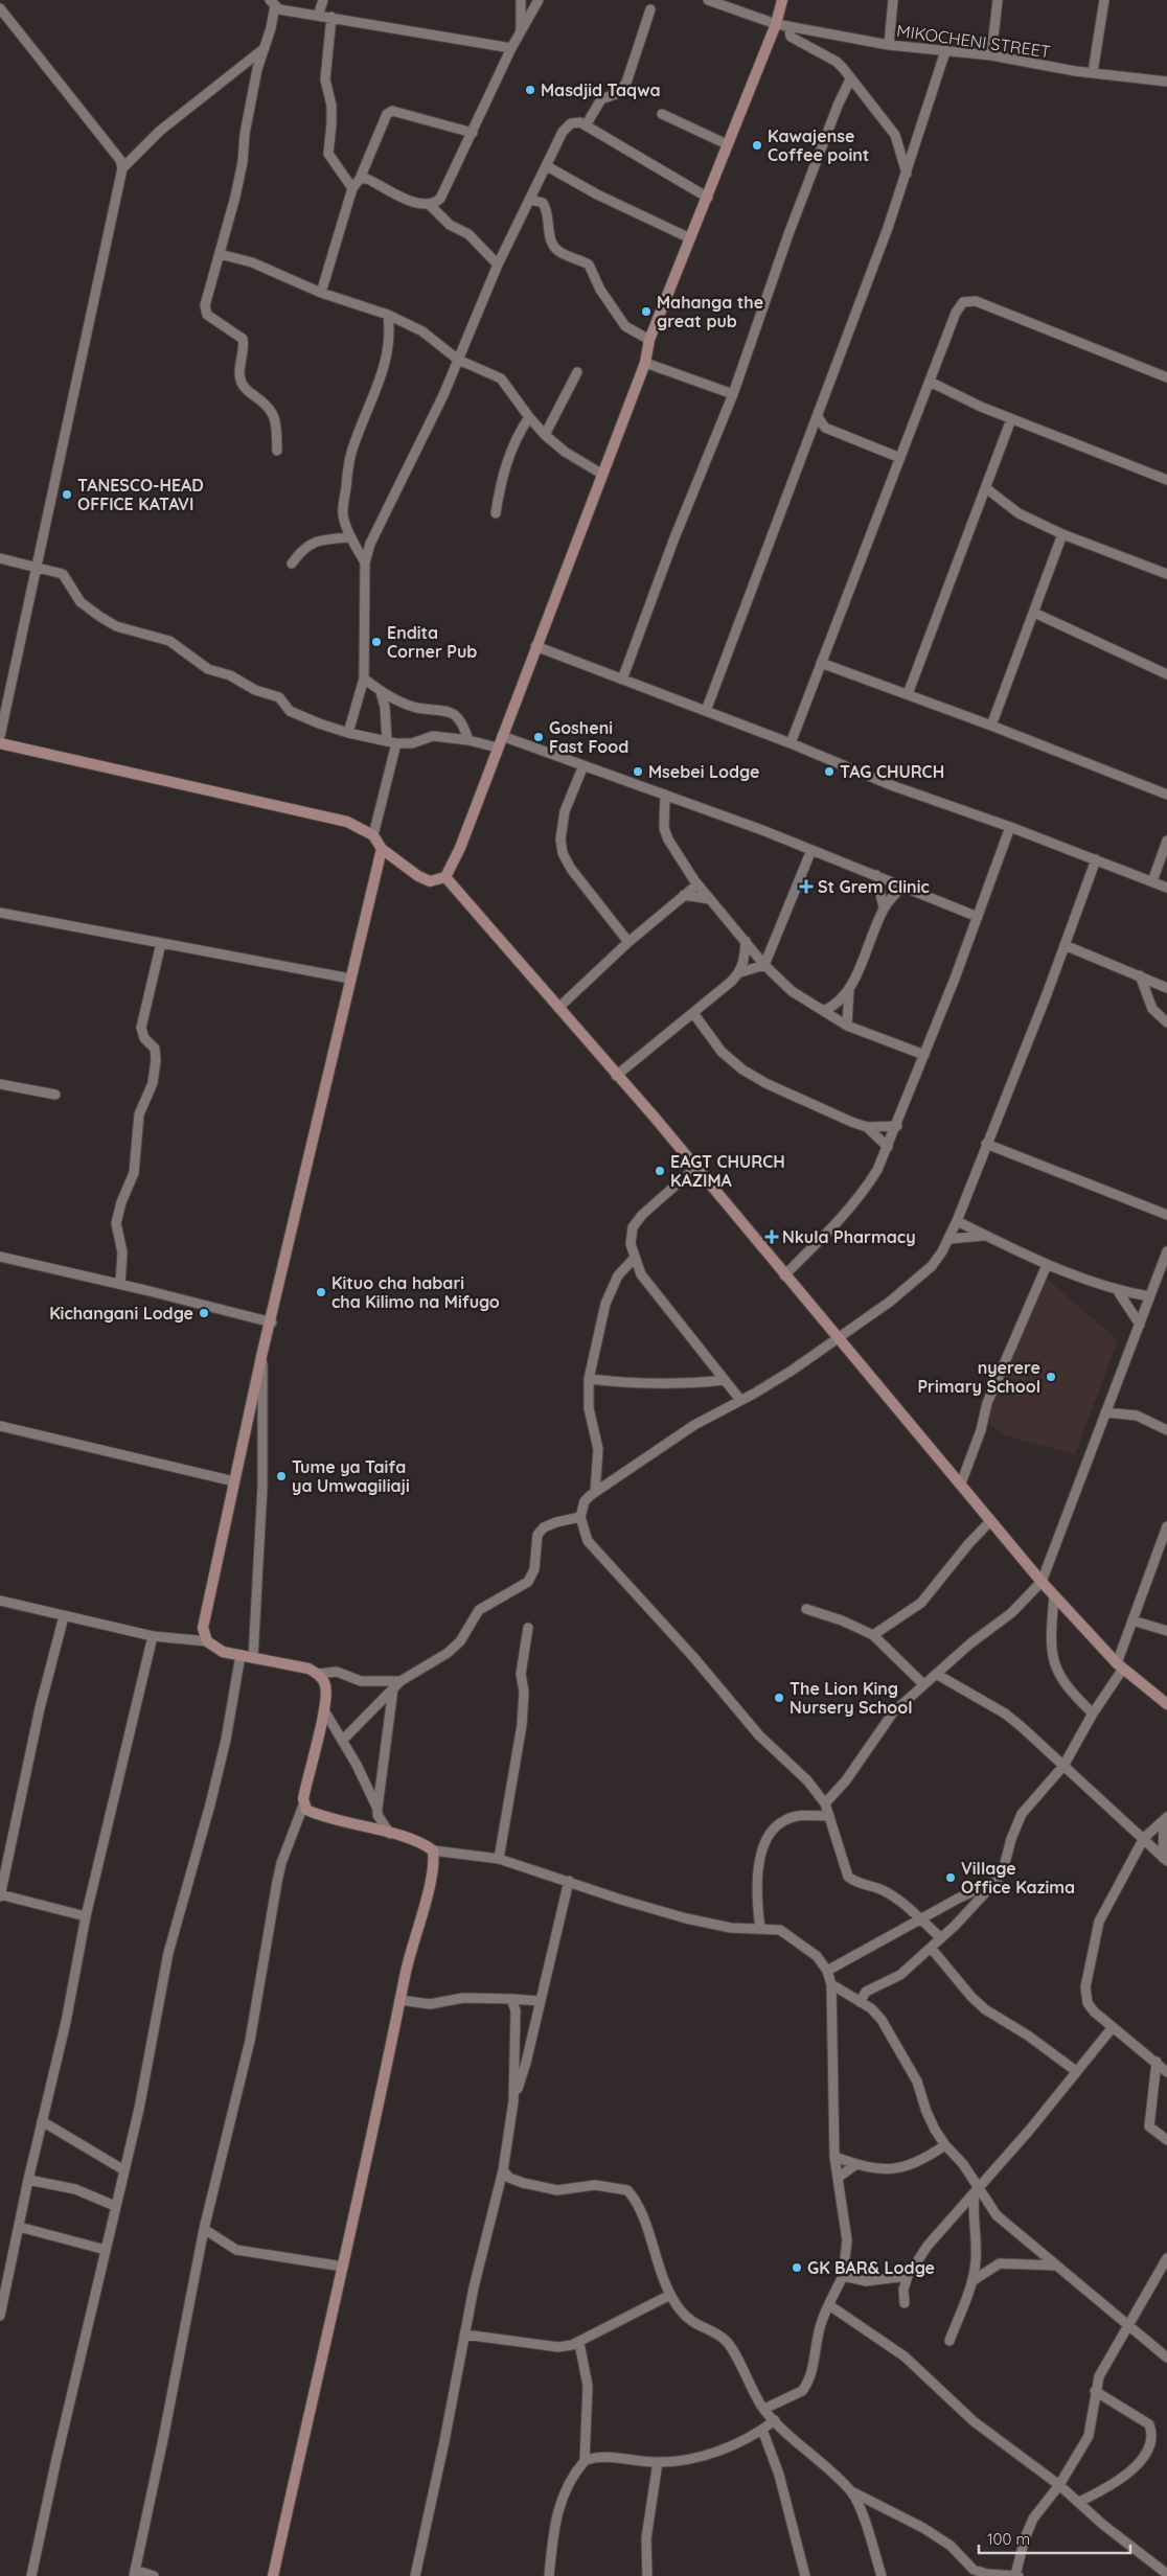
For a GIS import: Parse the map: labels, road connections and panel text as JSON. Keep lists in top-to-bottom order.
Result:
{
  "streets": {
    "street": ["MIKOCHENI STREET"]
  },
  "places": {
    "other": [
      "Masdjid Taqwa",
      "Kawajense Coffee point",
      "Mahanga the great pub",
      "TANESCO-HEAD OFFICE KATAVI",
      "Endita Corner Pub",
      "Gosheni Fast Food",
      "Msebei Lodge",
      "TAG CHURCH",
      "EAGT CHURCH KAZIMA",
      "Kituo cha habari cha Kilimo na Mifugo",
      "Kichangani Lodge",
      "nyerere Primary School",
      "Tume ya Taifa ya Umwagiliaji",
      "The Lion King Nursery School",
      "Village Office Kazima",
      "GK BAR& Lodge"
    ],
    "health": ["St Grem Clinic", "Nkula Pharmacy"]
  },
  "scale_bar": "100 m"
}
